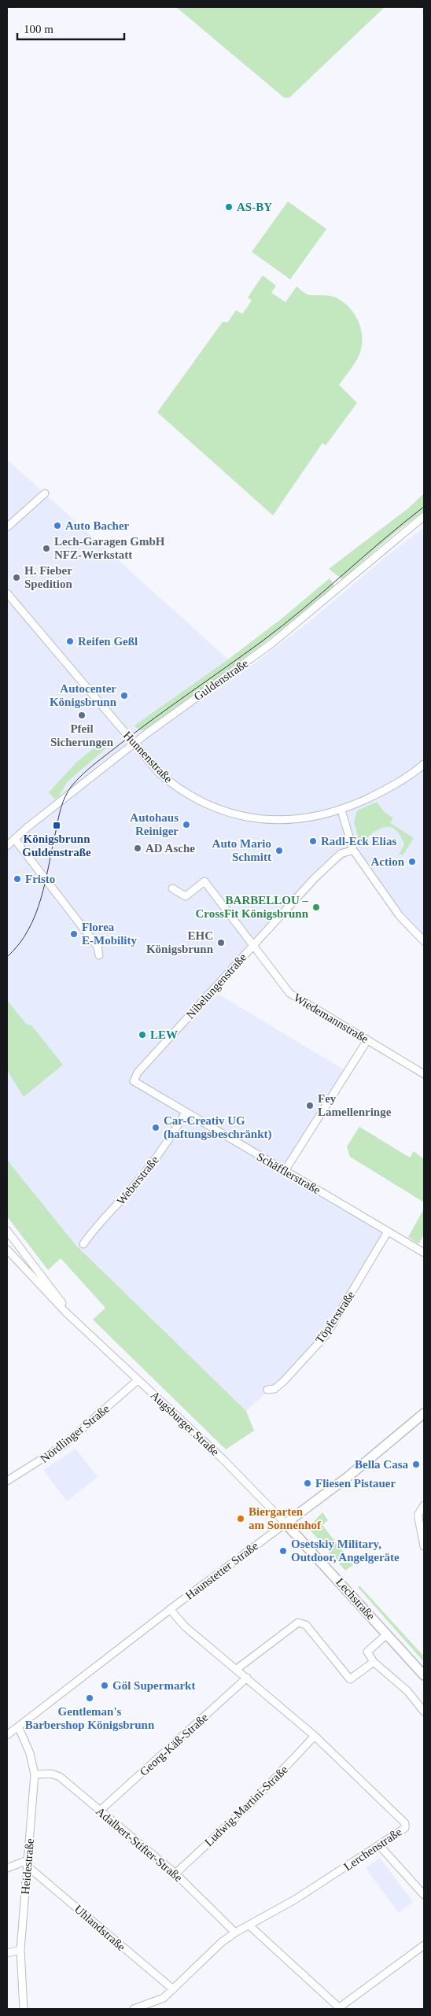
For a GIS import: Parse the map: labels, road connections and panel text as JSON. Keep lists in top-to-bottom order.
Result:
{
  "streets": {
    "main road": ["Haunstetter Straße", "Lechstraße"],
    "street": [
      "Guldenstraße",
      "Hunnenstraße",
      "Nibelungenstraße",
      "Wiedemannstraße",
      "Schäfflerstraße",
      "Weberstraße",
      "Töpferstraße",
      "Augsburger Straße",
      "Nördlinger Straße",
      "Georg-Käß-Straße",
      "Ludwig-Martini-Straße",
      "Adalbert-Stifter-Straße",
      "Lerchenstraße",
      "Heidestraße",
      "Uhlandstraße"
    ]
  },
  "crossings": [
    ["Guldenstraße", "Hunnenstraße"],
    ["Nibelungenstraße", "Wiedemannstraße"],
    ["Nibelungenstraße", "Schäfflerstraße"],
    ["Schäfflerstraße", "Weberstraße"],
    ["Schäfflerstraße", "Töpferstraße"],
    ["Augsburger Straße", "Nördlinger Straße"],
    ["Augsburger Straße", "Haunstetter Straße"],
    ["Augsburger Straße", "Lechstraße"],
    ["Haunstetter Straße", "Lechstraße"],
    ["Haunstetter Straße", "Lerchenstraße"],
    ["Haunstetter Straße", "Heidestraße"],
    ["Georg-Käß-Straße", "Adalbert-Stifter-Straße"],
    ["Georg-Käß-Straße", "Lerchenstraße"],
    ["Ludwig-Martini-Straße", "Adalbert-Stifter-Straße"],
    ["Ludwig-Martini-Straße", "Lerchenstraße"],
    ["Adalbert-Stifter-Straße", "Lerchenstraße"],
    ["Adalbert-Stifter-Straße", "Heidestraße"],
    ["Lerchenstraße", "Uhlandstraße"],
    ["Heidestraße", "Uhlandstraße"]
  ],
  "places": {
    "other": [
      "AS-BY",
      "Auto Bacher",
      "Lech-Garagen GmbH NFZ-Werkstatt",
      "H. Fieber Spedition",
      "Reifen Geßl",
      "Autocenter Königsbrunn",
      "Pfeil Sicherungen",
      "Autohaus Reiniger",
      "Radl-Eck Elias",
      "AD Asche",
      "Auto Mario Schmitt",
      "Action",
      "Fristo",
      "BARBELLOU – CrossFit Königsbrunn",
      "Florea E-Mobility",
      "EHC Königsbrunn",
      "LEW",
      "Fey Lamellenringe",
      "Car-Creativ UG (haftungsbeschränkt)",
      "Bella Casa",
      "Fliesen Pistauer",
      "Biergarten am Sonnenhof",
      "Osetskiy Military, Outdoor, Angelgeräte",
      "Göl Supermarkt",
      "Gentleman's Barbershop Königsbrunn"
    ],
    "transit": ["Königsbrunn Guldenstraße"]
  },
  "scale_bar": "100 m"
}
